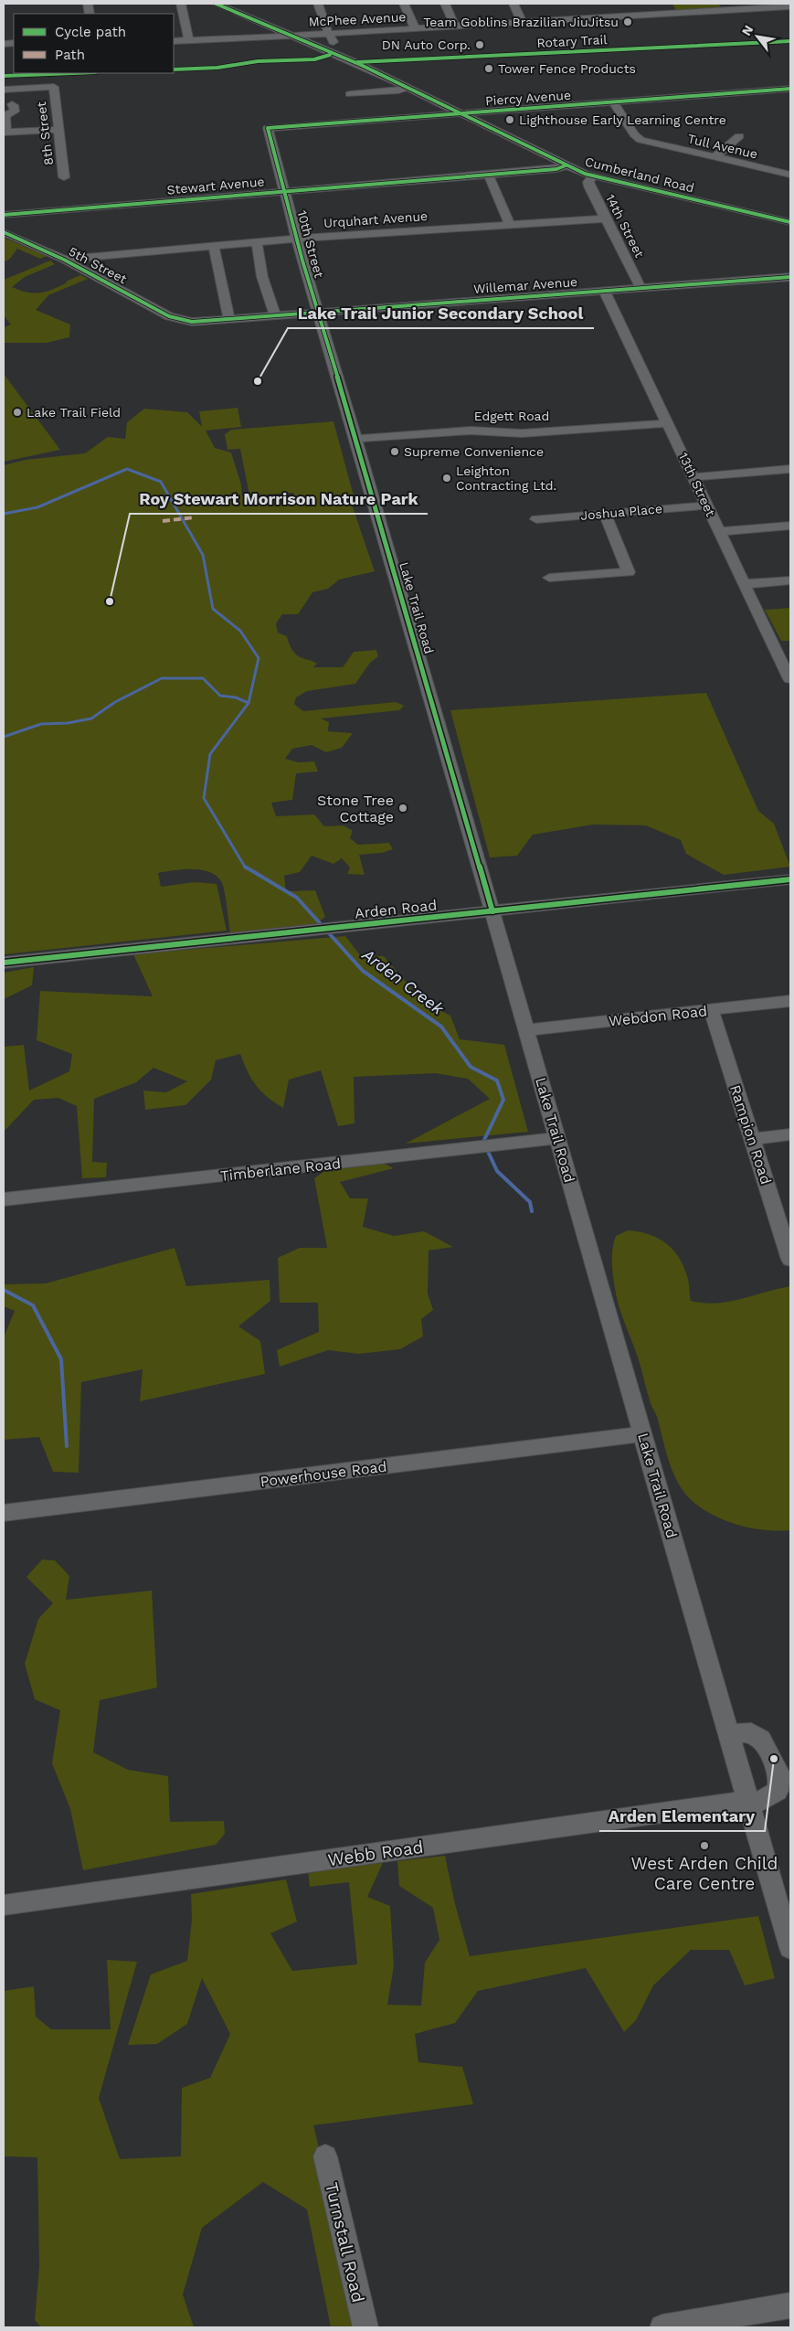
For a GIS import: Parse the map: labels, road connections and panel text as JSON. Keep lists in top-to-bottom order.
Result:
{
  "streets": {
    "street": [
      "McPhee Avenue",
      "Piercy Avenue",
      "8th Street",
      "Tull Avenue",
      "Cumberland Road",
      "Stewart Avenue",
      "Urquhart Avenue",
      "14th Street",
      "10th Street",
      "5th Street",
      "Willemar Avenue",
      "Edgett Road",
      "13th Street",
      "Joshua Place",
      "Lake Trail Road",
      "Arden Road",
      "Webdon Road",
      "Rampion Road",
      "Timberlane Road",
      "Powerhouse Road",
      "Webb Road",
      "Turnstall Road"
    ],
    "cycle path": ["Rotary Trail"]
  },
  "crossings": [
    ["McPhee Avenue", "Cumberland Road"],
    ["Piercy Avenue", "Tull Avenue"],
    ["Piercy Avenue", "Cumberland Road"],
    ["Piercy Avenue", "10th Street"],
    ["Cumberland Road", "Stewart Avenue"],
    ["Cumberland Road", "14th Street"],
    ["Stewart Avenue", "10th Street"],
    ["Urquhart Avenue", "14th Street"],
    ["Urquhart Avenue", "10th Street"],
    ["Urquhart Avenue", "5th Street"],
    ["14th Street", "Willemar Avenue"],
    ["10th Street", "Willemar Avenue"],
    ["10th Street", "Lake Trail Road"],
    ["5th Street", "Willemar Avenue"],
    ["Willemar Avenue", "13th Street"],
    ["Willemar Avenue", "Lake Trail Road"],
    ["Edgett Road", "13th Street"],
    ["Edgett Road", "Lake Trail Road"],
    ["13th Street", "Joshua Place"],
    ["Lake Trail Road", "Arden Road"],
    ["Lake Trail Road", "Webdon Road"],
    ["Lake Trail Road", "Timberlane Road"],
    ["Lake Trail Road", "Powerhouse Road"],
    ["Lake Trail Road", "Webb Road"],
    ["Webdon Road", "Rampion Road"]
  ],
  "water": ["Arden Creek"],
  "places": [
    "Team Goblins Brazilian JiuJitsu",
    "DN Auto Corp.",
    "Tower Fence Products",
    "Lighthouse Early Learning Centre",
    "Lake Trail Junior Secondary School",
    "Lake Trail Field",
    "Supreme Convenience",
    "Leighton Contracting Ltd.",
    "Roy Stewart Morrison Nature Park",
    "Stone Tree Cottage",
    "Arden Elementary",
    "West Arden Child Care Centre"
  ],
  "legend": ["Cycle path", "Path"],
  "north": "top left"
}
